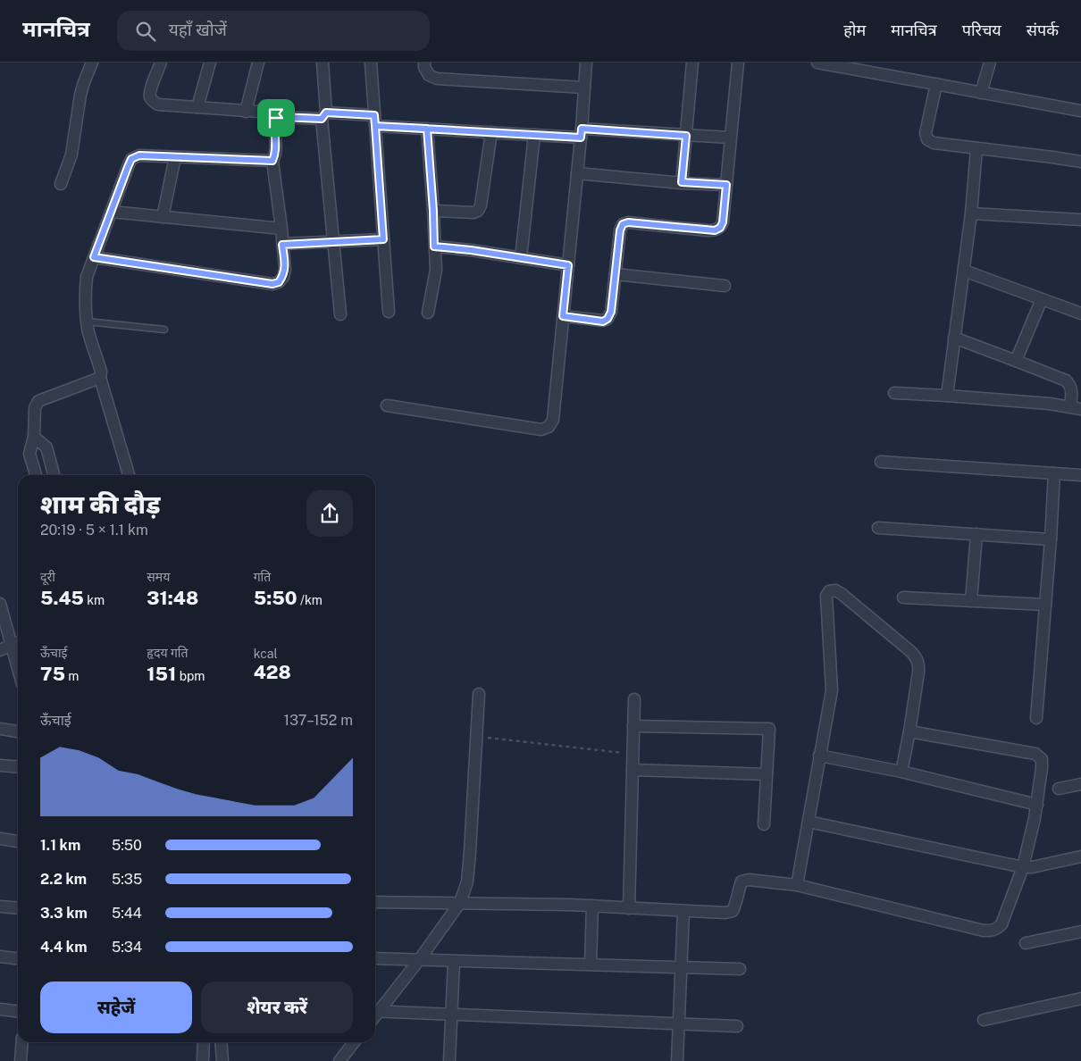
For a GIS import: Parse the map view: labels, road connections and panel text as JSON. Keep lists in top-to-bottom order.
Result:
{
  "page": {
    "header": "मानचित्र",
    "search": "यहाँ खोजें",
    "nav": [
      "होम",
      "मानचित्र",
      "परिचय",
      "संपर्क"
    ],
    "heading": ["शाम की दौड़", "20:19 · 5 × 1.1 km"],
    "stats": [
      ["दूरी", "5.45 km"],
      ["समय", "31:48"],
      ["गति", "5:50 /km"],
      ["ऊँचाई", "75 m"],
      ["हृदय गति", "151 bpm"],
      ["kcal", "428"]
    ],
    "chart": ["ऊँचाई", "137–152 m"],
    "list": [
      {
        "name": "1.1 km",
        "note": "5:50"
      },
      {
        "name": "2.2 km",
        "note": "5:35"
      },
      {
        "name": "3.3 km",
        "note": "5:44"
      },
      {
        "name": "4.4 km",
        "note": "5:34"
      }
    ],
    "buttons": ["सहेजें", "शेयर करें"]
  }
}
